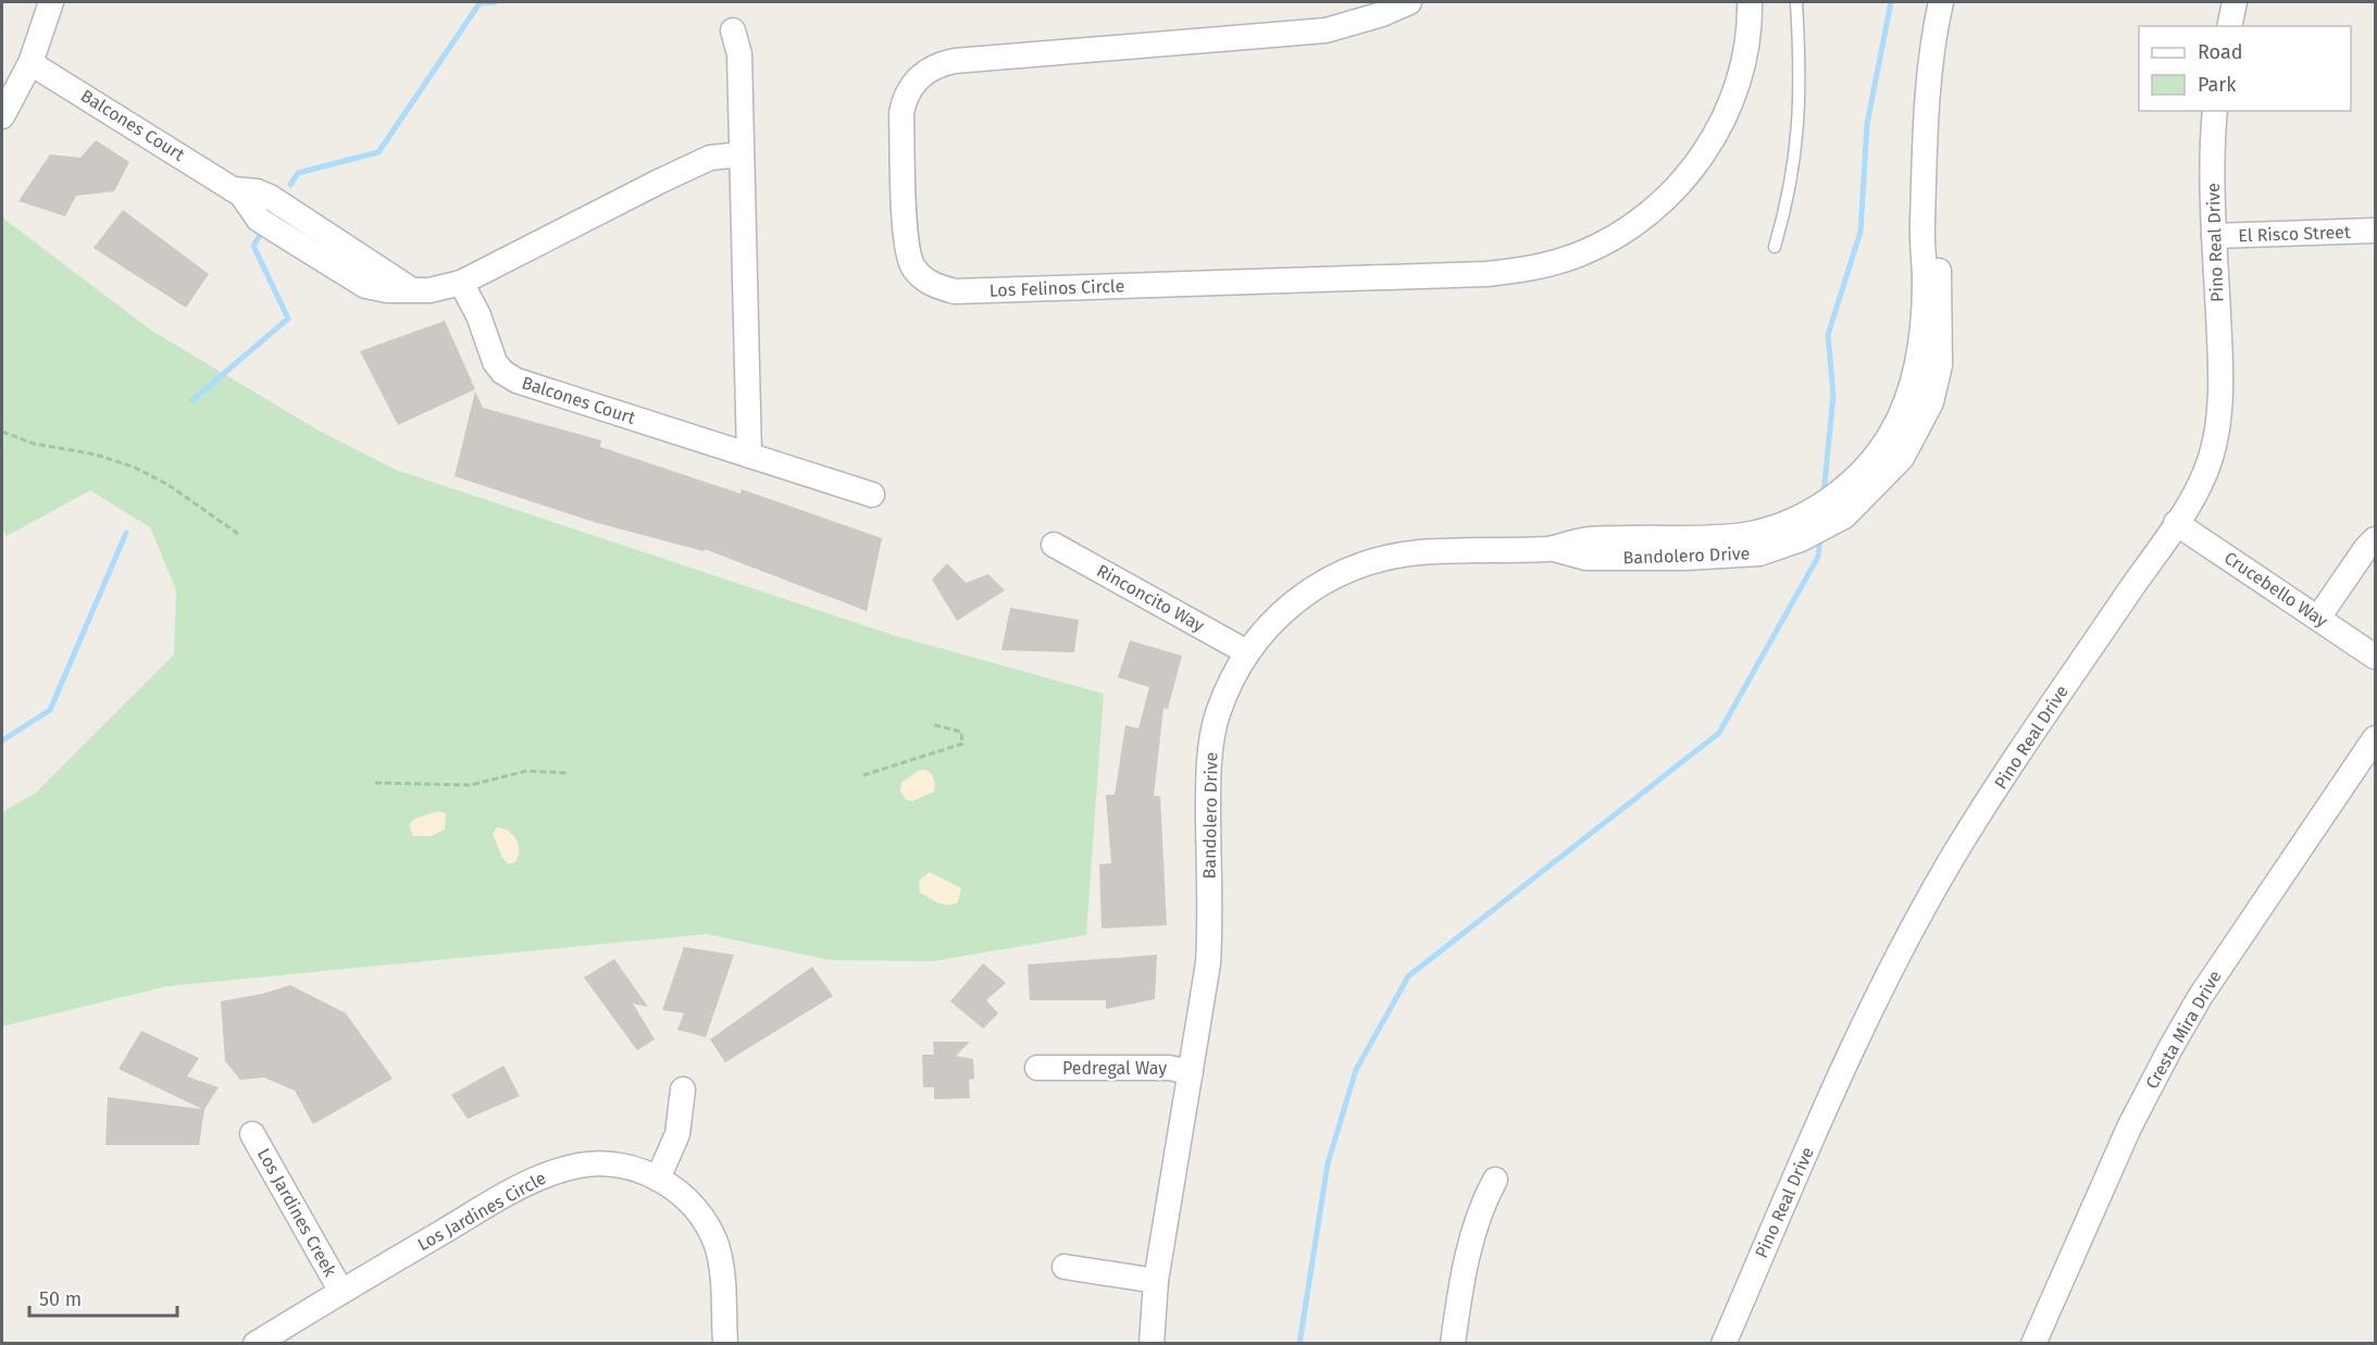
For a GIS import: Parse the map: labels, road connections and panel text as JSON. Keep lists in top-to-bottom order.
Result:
{
  "streets": {
    "street": [
      "Balcones Court",
      "El Risco Street",
      "Pino Real Drive",
      "Los Felinos Circle",
      "Bandolero Drive",
      "Crucebello Way",
      "Rinconcito Way",
      "Cresta Mira Drive",
      "Pedregal Way",
      "Los Jardines Circle",
      "Los Jardines Creek"
    ]
  },
  "crossings": [
    ["El Risco Street", "Pino Real Drive"],
    ["Pino Real Drive", "Crucebello Way"],
    ["Bandolero Drive", "Rinconcito Way"],
    ["Bandolero Drive", "Pedregal Way"],
    ["Los Jardines Circle", "Los Jardines Creek"]
  ],
  "legend": ["Road", "Park"],
  "scale_bar": "50 m"
}
